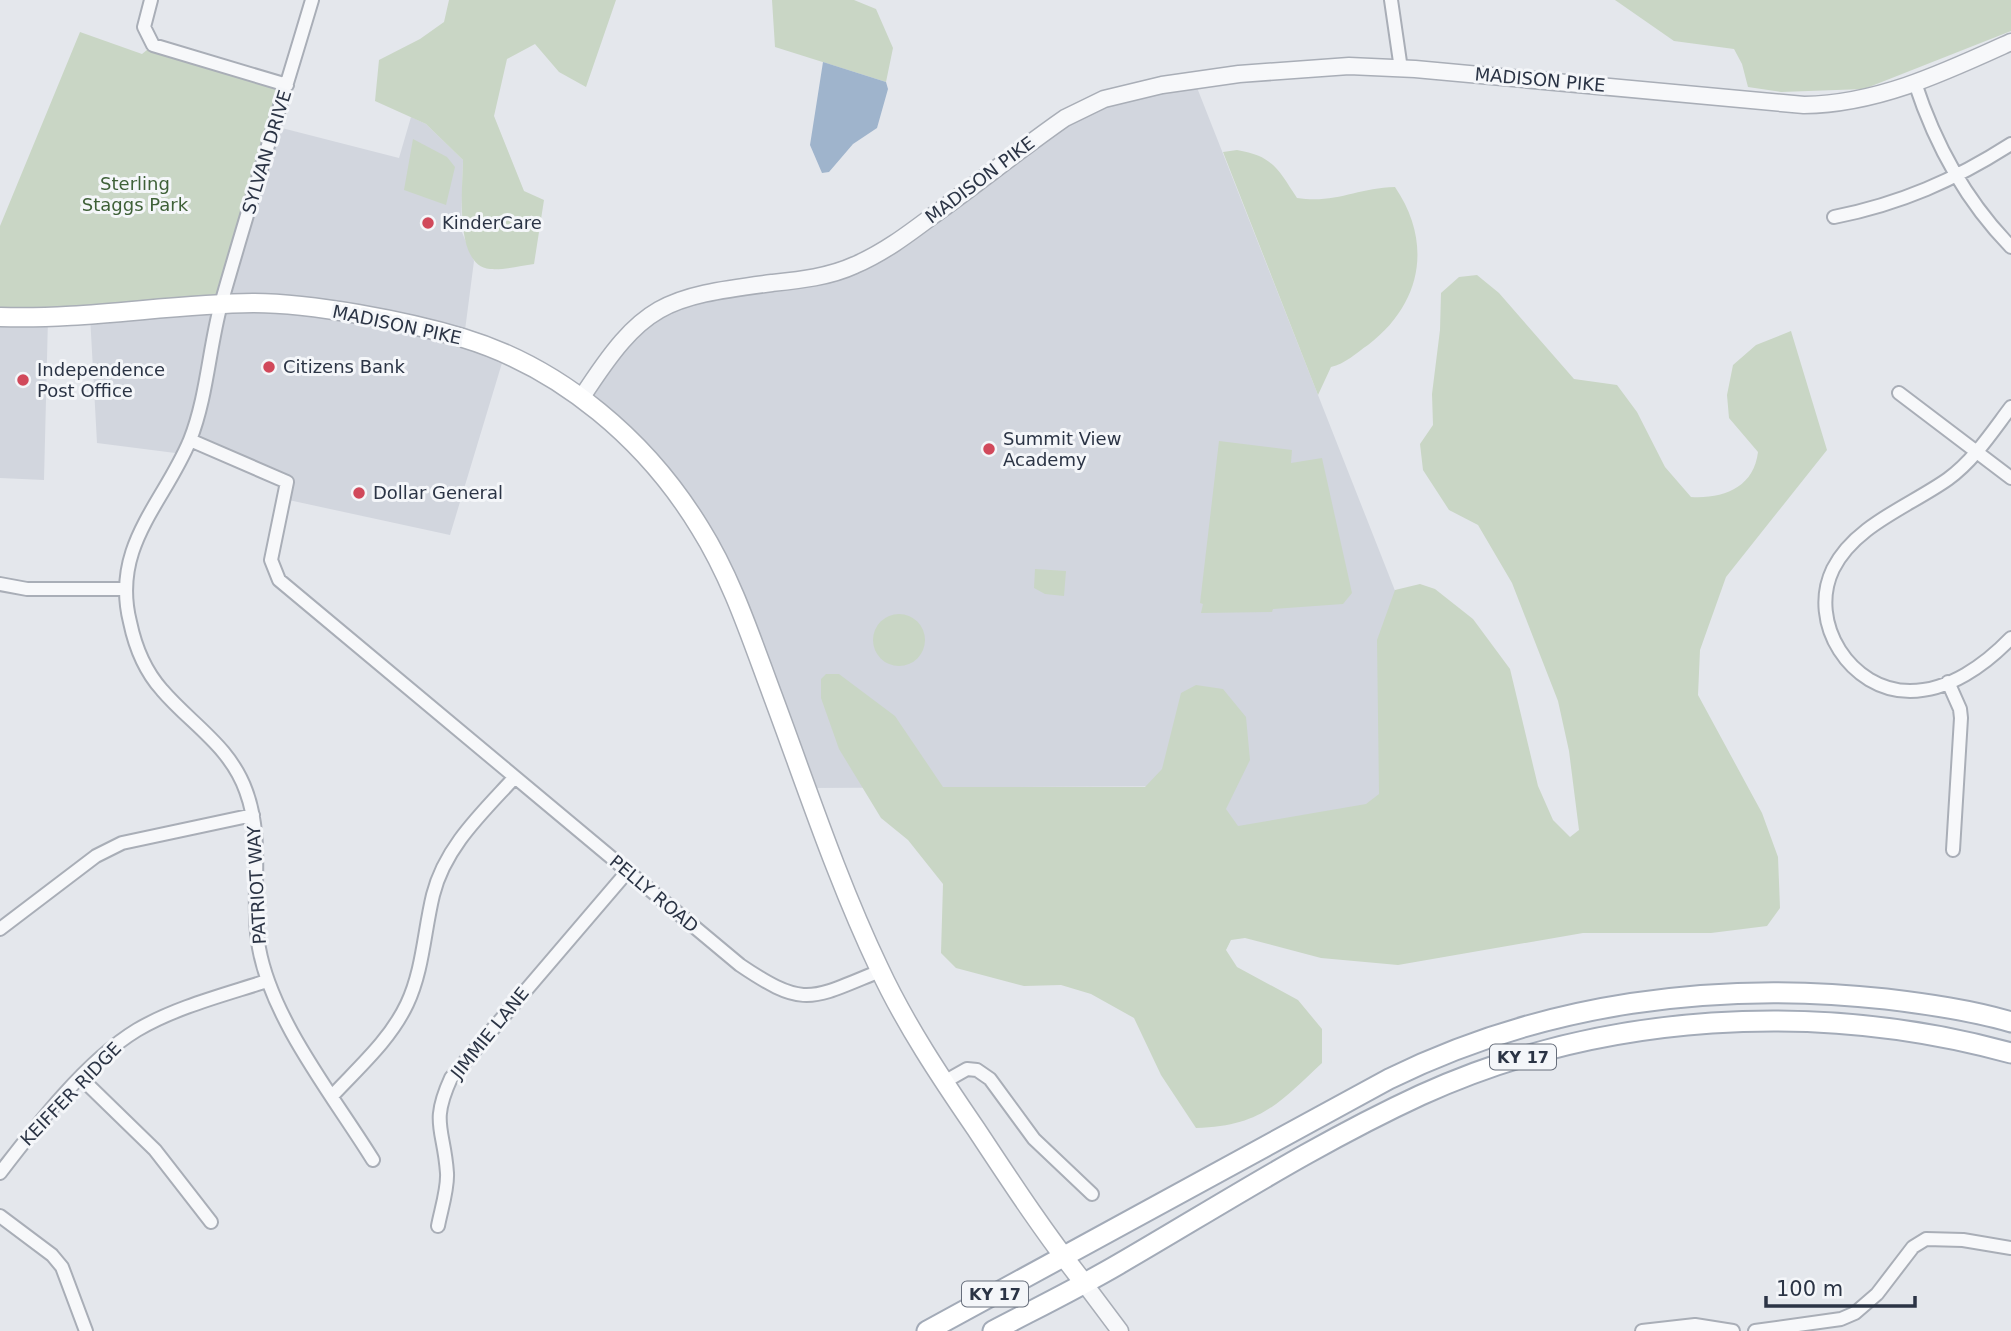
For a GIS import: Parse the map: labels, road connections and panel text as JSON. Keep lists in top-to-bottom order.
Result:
{
  "streets": {
    "main road": ["MADISON PIKE", "KY 17"],
    "street": [
      "SYLVAN DRIVE",
      "PATRIOT WAY",
      "PELLY ROAD",
      "JIMMIE LANE",
      "KEIFFER RIDGE"
    ]
  },
  "crossings": [
    ["MADISON PIKE", "SYLVAN DRIVE"],
    ["MADISON PIKE", "PATRIOT WAY"],
    ["SYLVAN DRIVE", "PATRIOT WAY"],
    ["PATRIOT WAY", "PELLY ROAD"],
    ["PATRIOT WAY", "KEIFFER RIDGE"],
    ["PELLY ROAD", "JIMMIE LANE"]
  ],
  "parks": ["Sterling Staggs Park"],
  "places": [
    "KinderCare",
    "Citizens Bank",
    "Independence Post Office",
    "Summit View Academy",
    "Dollar General"
  ],
  "scale_bar": "100 m"
}
